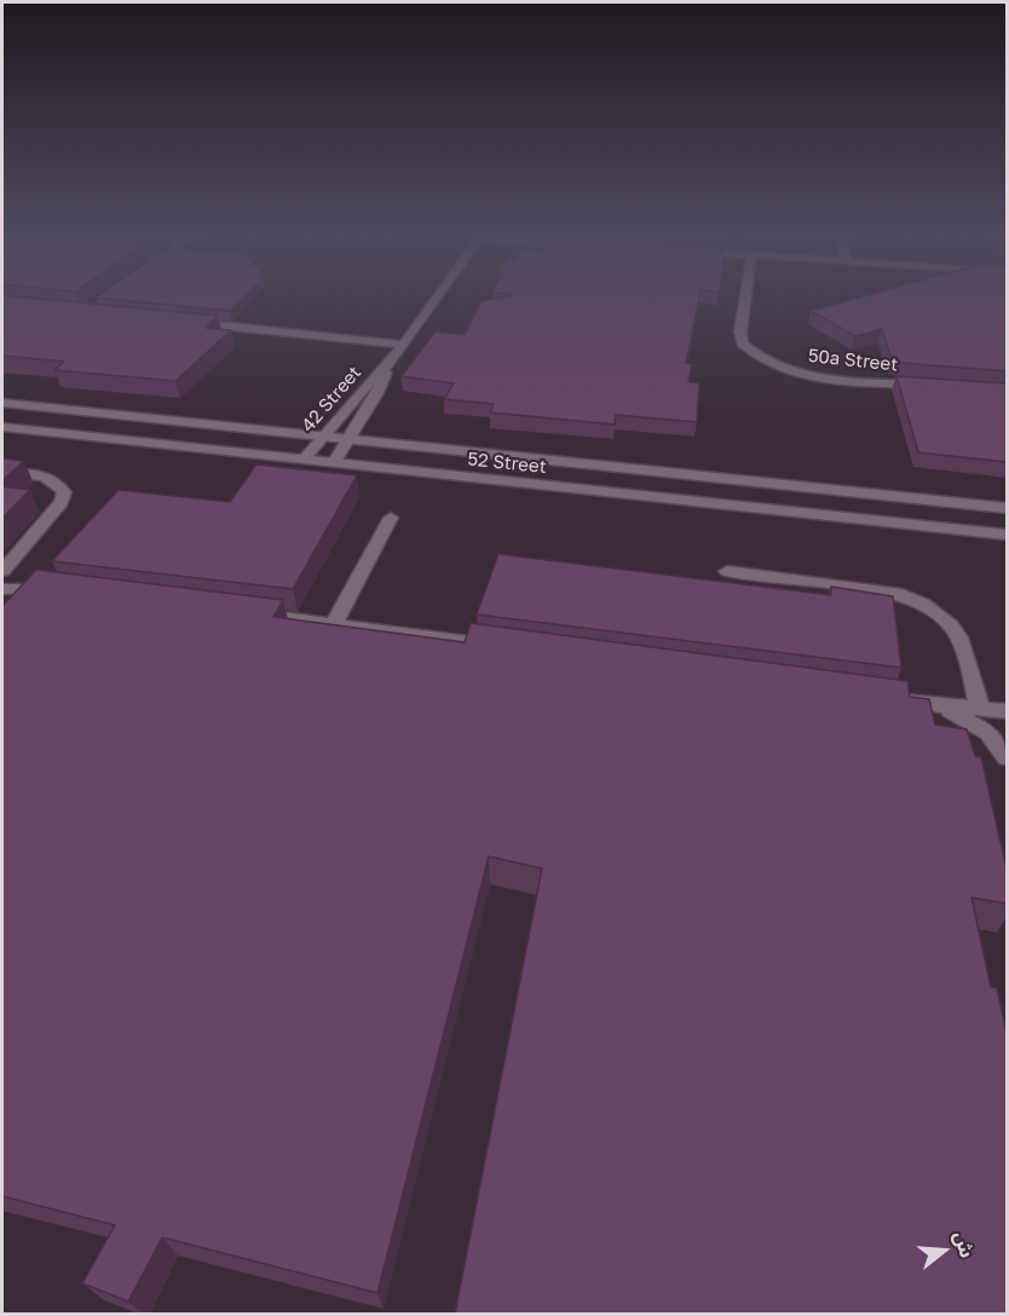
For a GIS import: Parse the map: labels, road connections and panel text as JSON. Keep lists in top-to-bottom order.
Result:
{
  "streets": {
    "street": ["50a Street", "42 Street", "52 Street"]
  },
  "crossings": [
    ["42 Street", "52 Street"]
  ],
  "north": "right"
}
